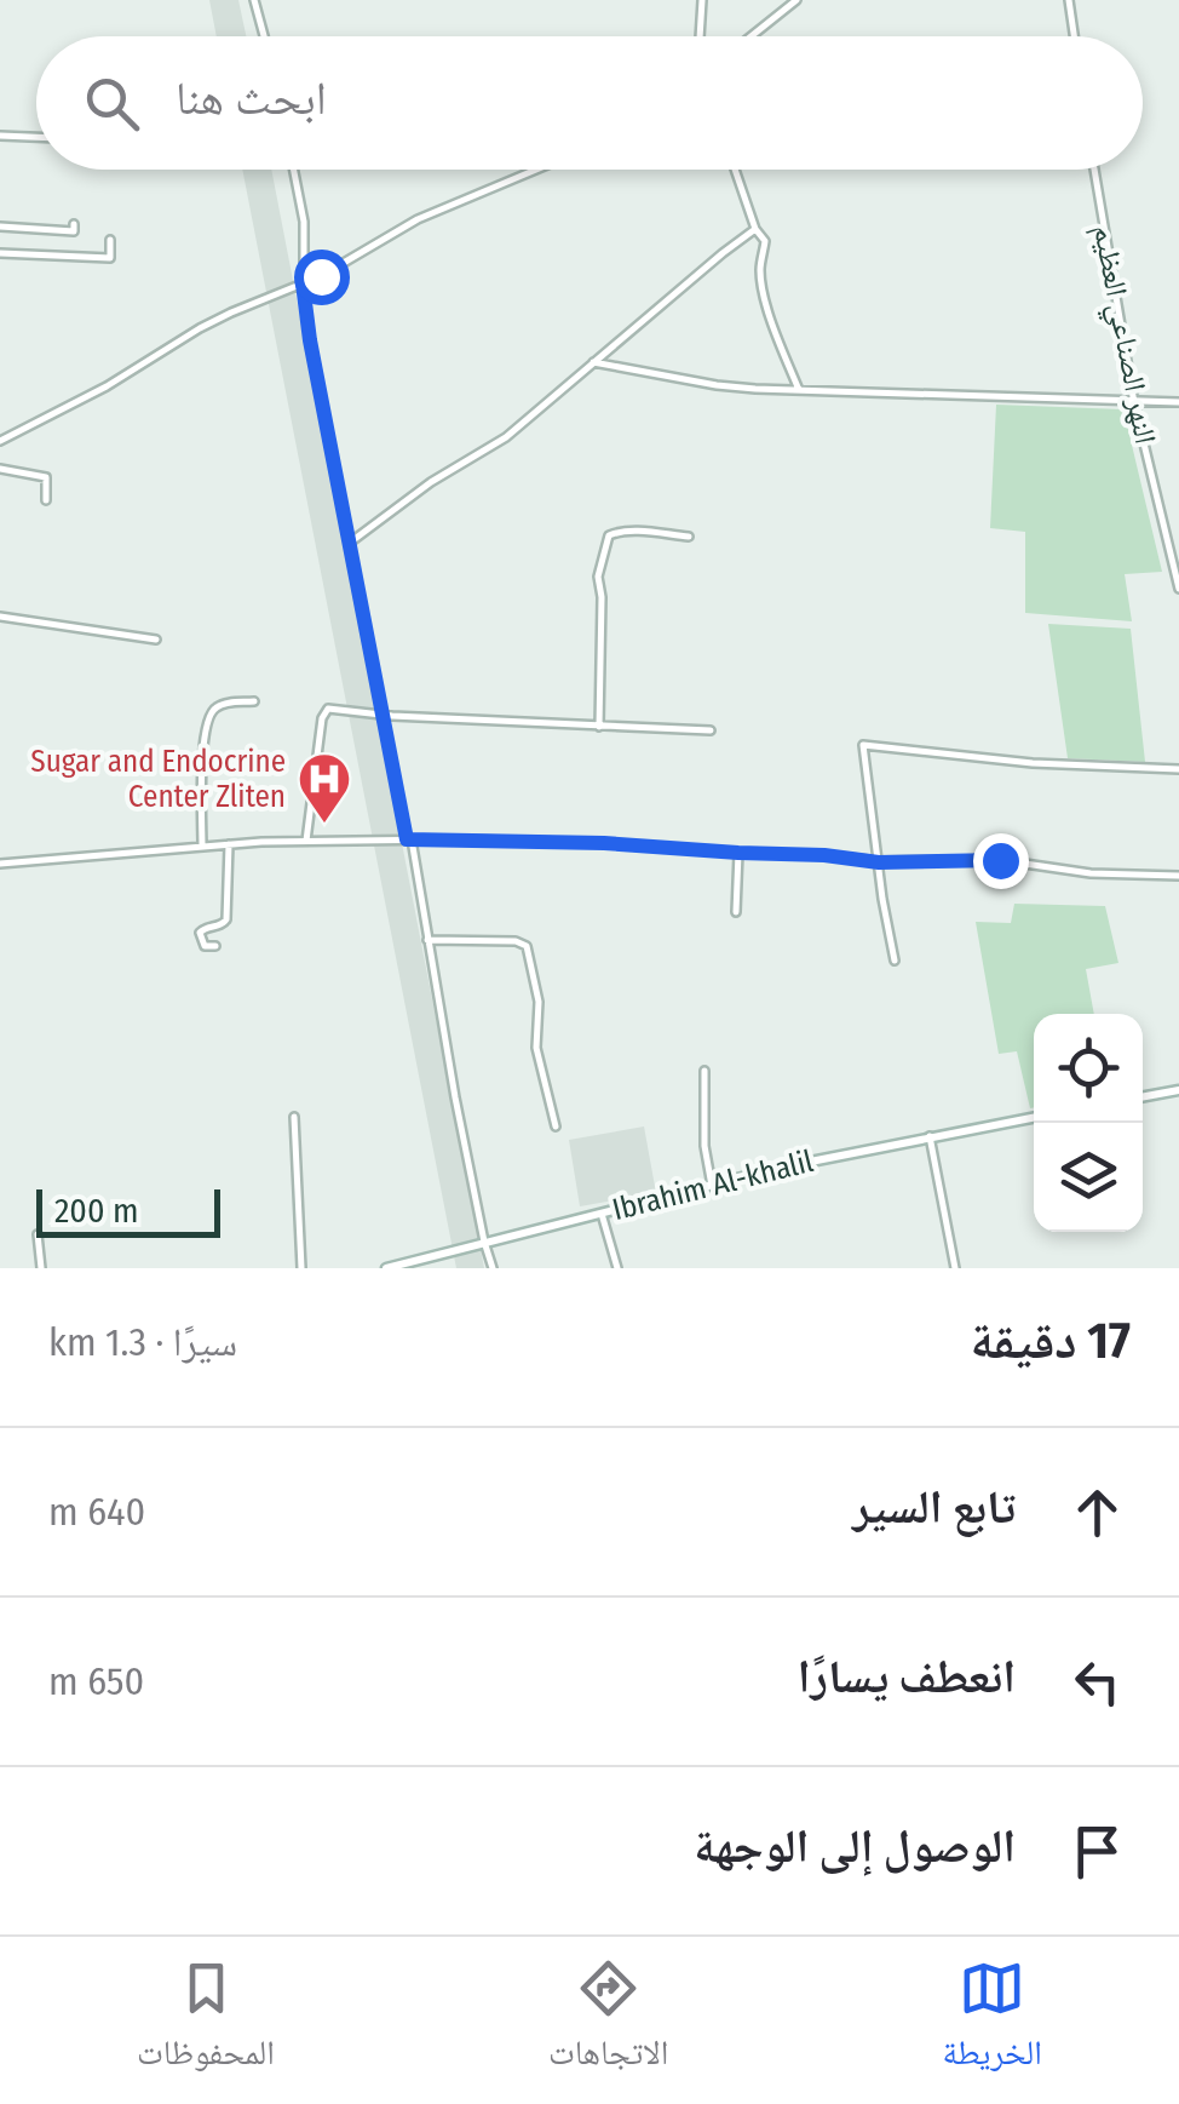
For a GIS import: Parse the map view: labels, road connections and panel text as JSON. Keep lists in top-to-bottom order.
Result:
{
  "streets": {
    "street": ["النهر الصناعي العظيم", "Ibrahim Al-khalil"]
  },
  "places": {
    "hospital": ["Sugar and Endocrine Center Zliten"]
  },
  "scale_bar": "200 m",
  "page": {
    "search": "ابحث هنا",
    "scale": "200 m",
    "heading": ["17 دقيقة", "سيرًا · 1.3 km"],
    "list": [
      ["تابع السير", "640 m"],
      ["انعطف يسارًا", "650 m"],
      "الوصول إلى الوجهة"
    ],
    "nav": ["الخريطة", "الاتجاهات", "المحفوظات"]
  }
}
